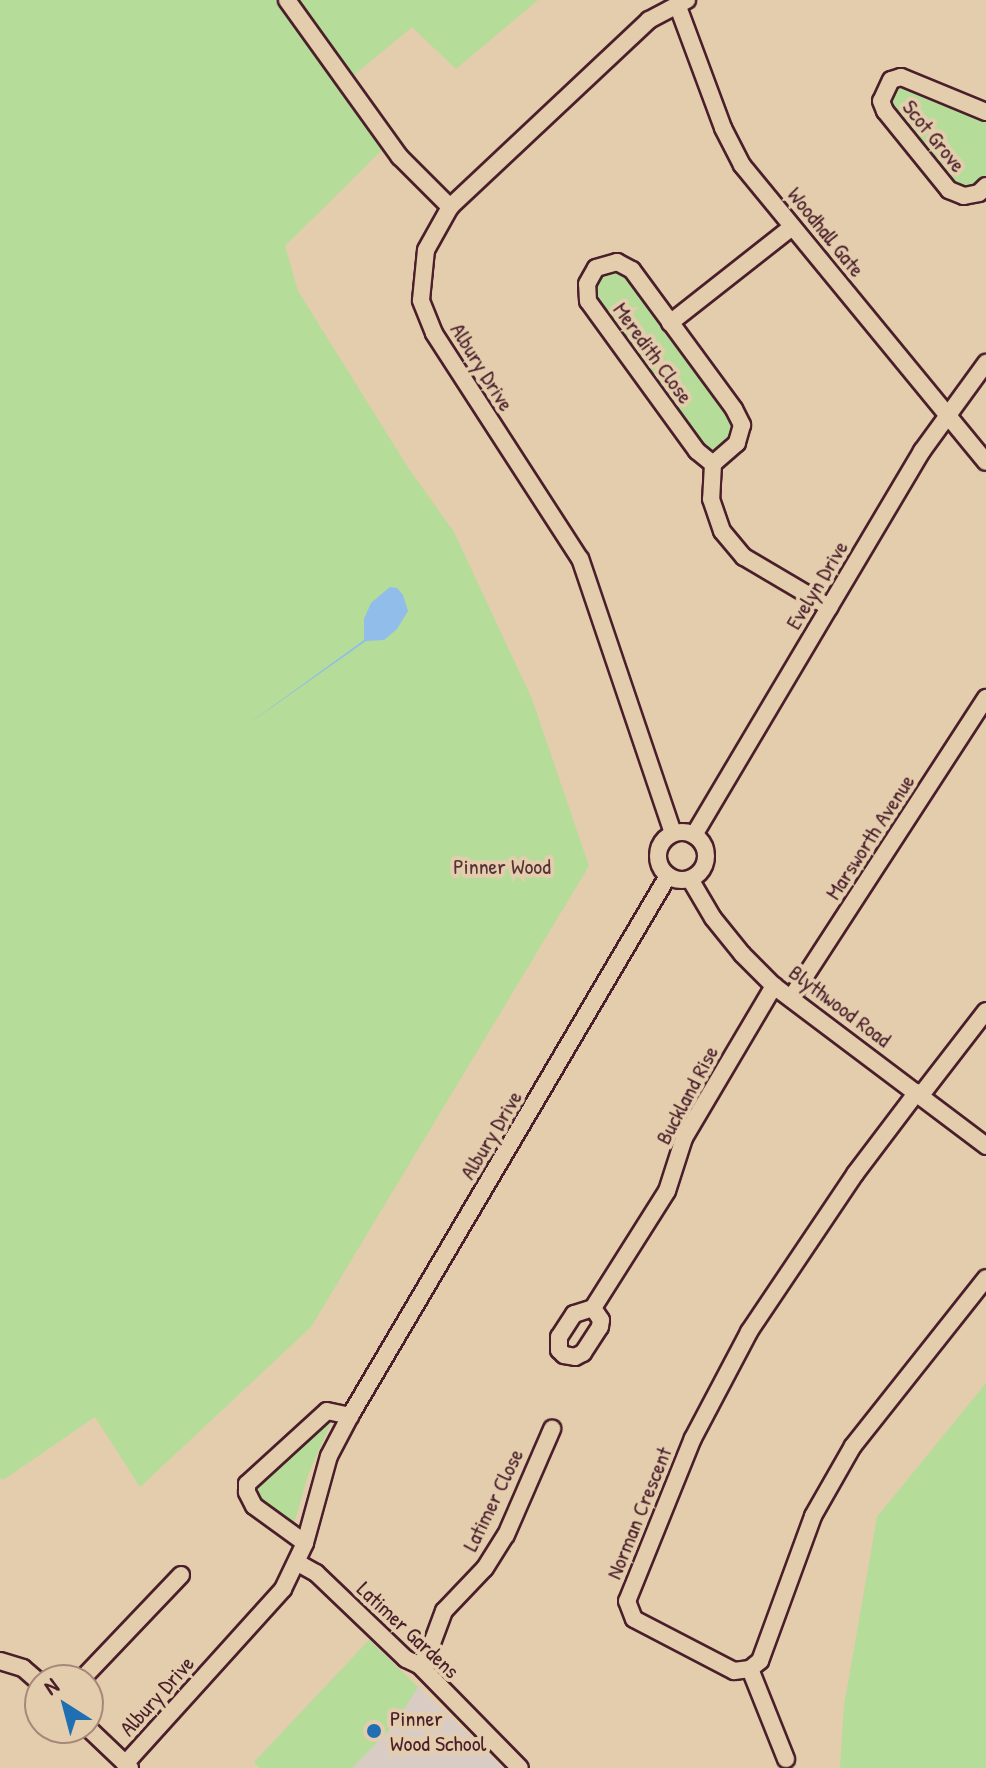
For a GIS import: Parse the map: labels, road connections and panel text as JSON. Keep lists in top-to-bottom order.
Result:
{
  "streets": {
    "street": [
      "Scot Grove",
      "Woodhall Gate",
      "Meredith Close",
      "Albury Drive",
      "Evelyn Drive",
      "Marsworth Avenue",
      "Blythwood Road",
      "Buckland Rise",
      "Latimer Close",
      "Norman Crescent",
      "Latimer Gardens"
    ]
  },
  "crossings": [
    ["Woodhall Gate", "Meredith Close"],
    ["Woodhall Gate", "Albury Drive"],
    ["Woodhall Gate", "Evelyn Drive"],
    ["Albury Drive", "Evelyn Drive"],
    ["Albury Drive", "Blythwood Road"],
    ["Albury Drive", "Latimer Gardens"],
    ["Evelyn Drive", "Blythwood Road"],
    ["Marsworth Avenue", "Blythwood Road"],
    ["Blythwood Road", "Buckland Rise"],
    ["Blythwood Road", "Norman Crescent"],
    ["Latimer Close", "Latimer Gardens"]
  ],
  "parks": ["Pinner Wood"],
  "places": ["Pinner Wood School"],
  "north": "top left"
}
